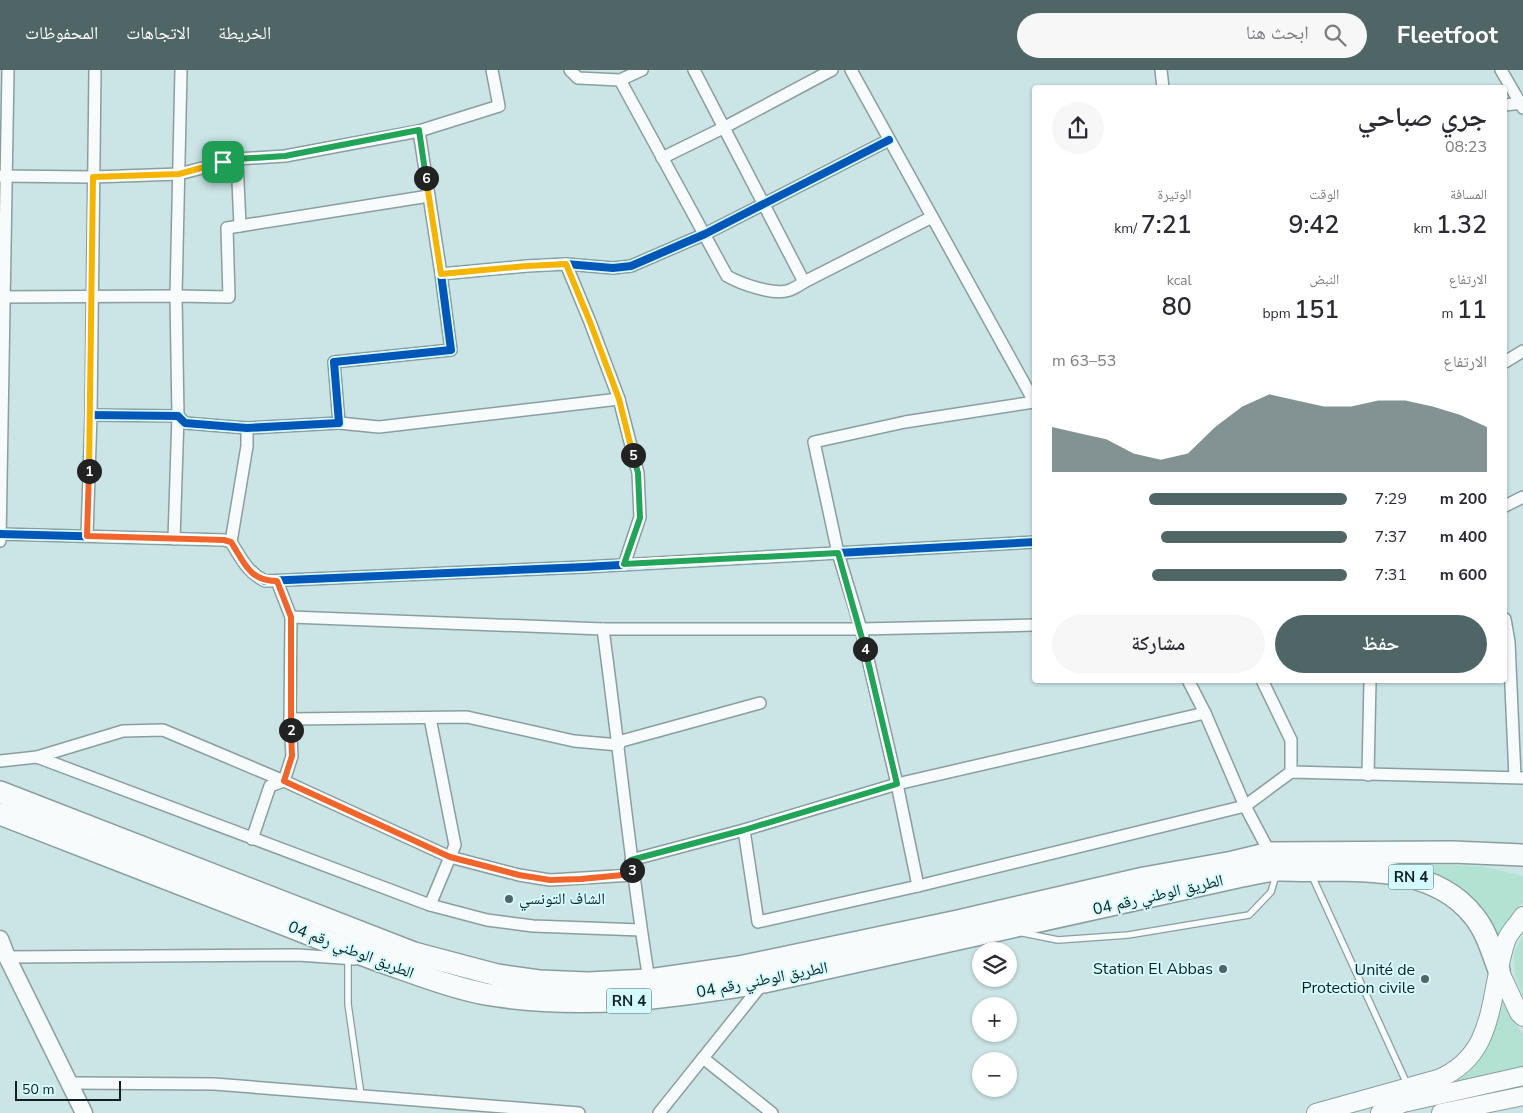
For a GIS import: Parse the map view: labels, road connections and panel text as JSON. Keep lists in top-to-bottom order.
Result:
{
  "streets": {
    "highway": ["RN 4", "الطريق الوطني رقم 04"]
  },
  "crossings": [
    ["RN 4", "الطريق الوطني رقم 04"]
  ],
  "places": ["الشاف التونسي", "Station El Abbas", "Unité de Protection civile"],
  "scale_bar": "50 m",
  "page": {
    "header": "Fleetfoot",
    "search": "ابحث هنا",
    "nav": ["الخريطة", "الاتجاهات", "المحفوظات"],
    "heading": ["جري صباحي", "08:23"],
    "pins": [
      "6",
      "5",
      "1",
      "4",
      "2",
      "3"
    ],
    "stats": [
      ["المسافة", "1.32 km"],
      ["الوقت", "9:42"],
      ["الوتيرة", "7:21 /km"],
      ["الارتفاع", "11 m"],
      ["النبض", "151 bpm"],
      ["kcal", "80"]
    ],
    "chart": ["الارتفاع", "53–63 m"],
    "list": [
      {
        "name": "200 m",
        "note": "7:29"
      },
      {
        "name": "400 m",
        "note": "7:37"
      },
      {
        "name": "600 m",
        "note": "7:31"
      }
    ],
    "buttons": ["حفظ", "مشاركة"],
    "map_buttons": ["+", "−"],
    "scale": "50 m"
  }
}
